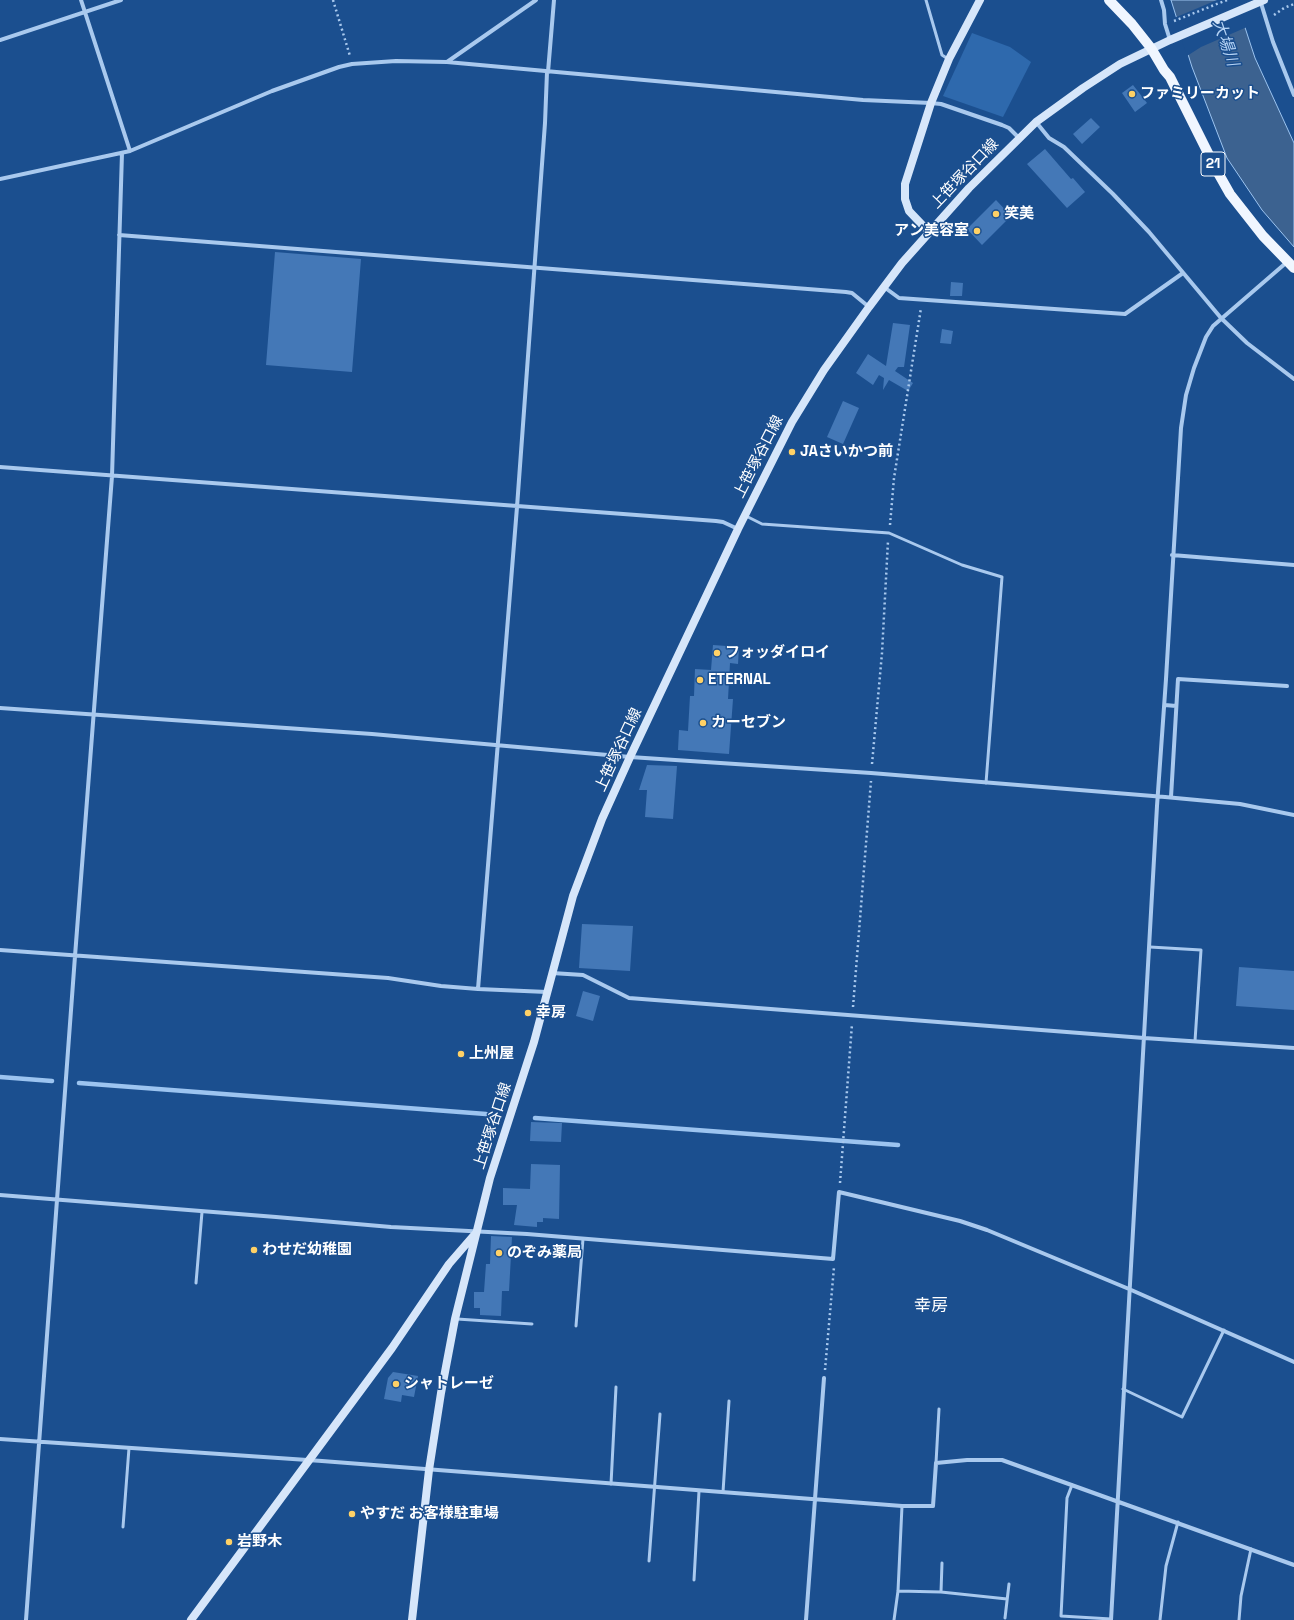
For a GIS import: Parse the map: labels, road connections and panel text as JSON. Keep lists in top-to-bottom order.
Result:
{
  "streets": {
    "main road": ["21", "上笹塚谷口線"]
  },
  "crossings": [
    ["21", "上笹塚谷口線"]
  ],
  "districts": ["幸房"],
  "water": ["大場川"],
  "places": [
    "ファミリーカット",
    "笑美",
    "アン美容室",
    "JAさいかつ前",
    "フォッダイロイ",
    "ETERNAL",
    "カーセブン",
    "幸房",
    "上州屋",
    "わせだ幼稚園",
    "のぞみ薬局",
    "シャトレーゼ",
    "やすだ お客様駐車場",
    "岩野木"
  ]
}
